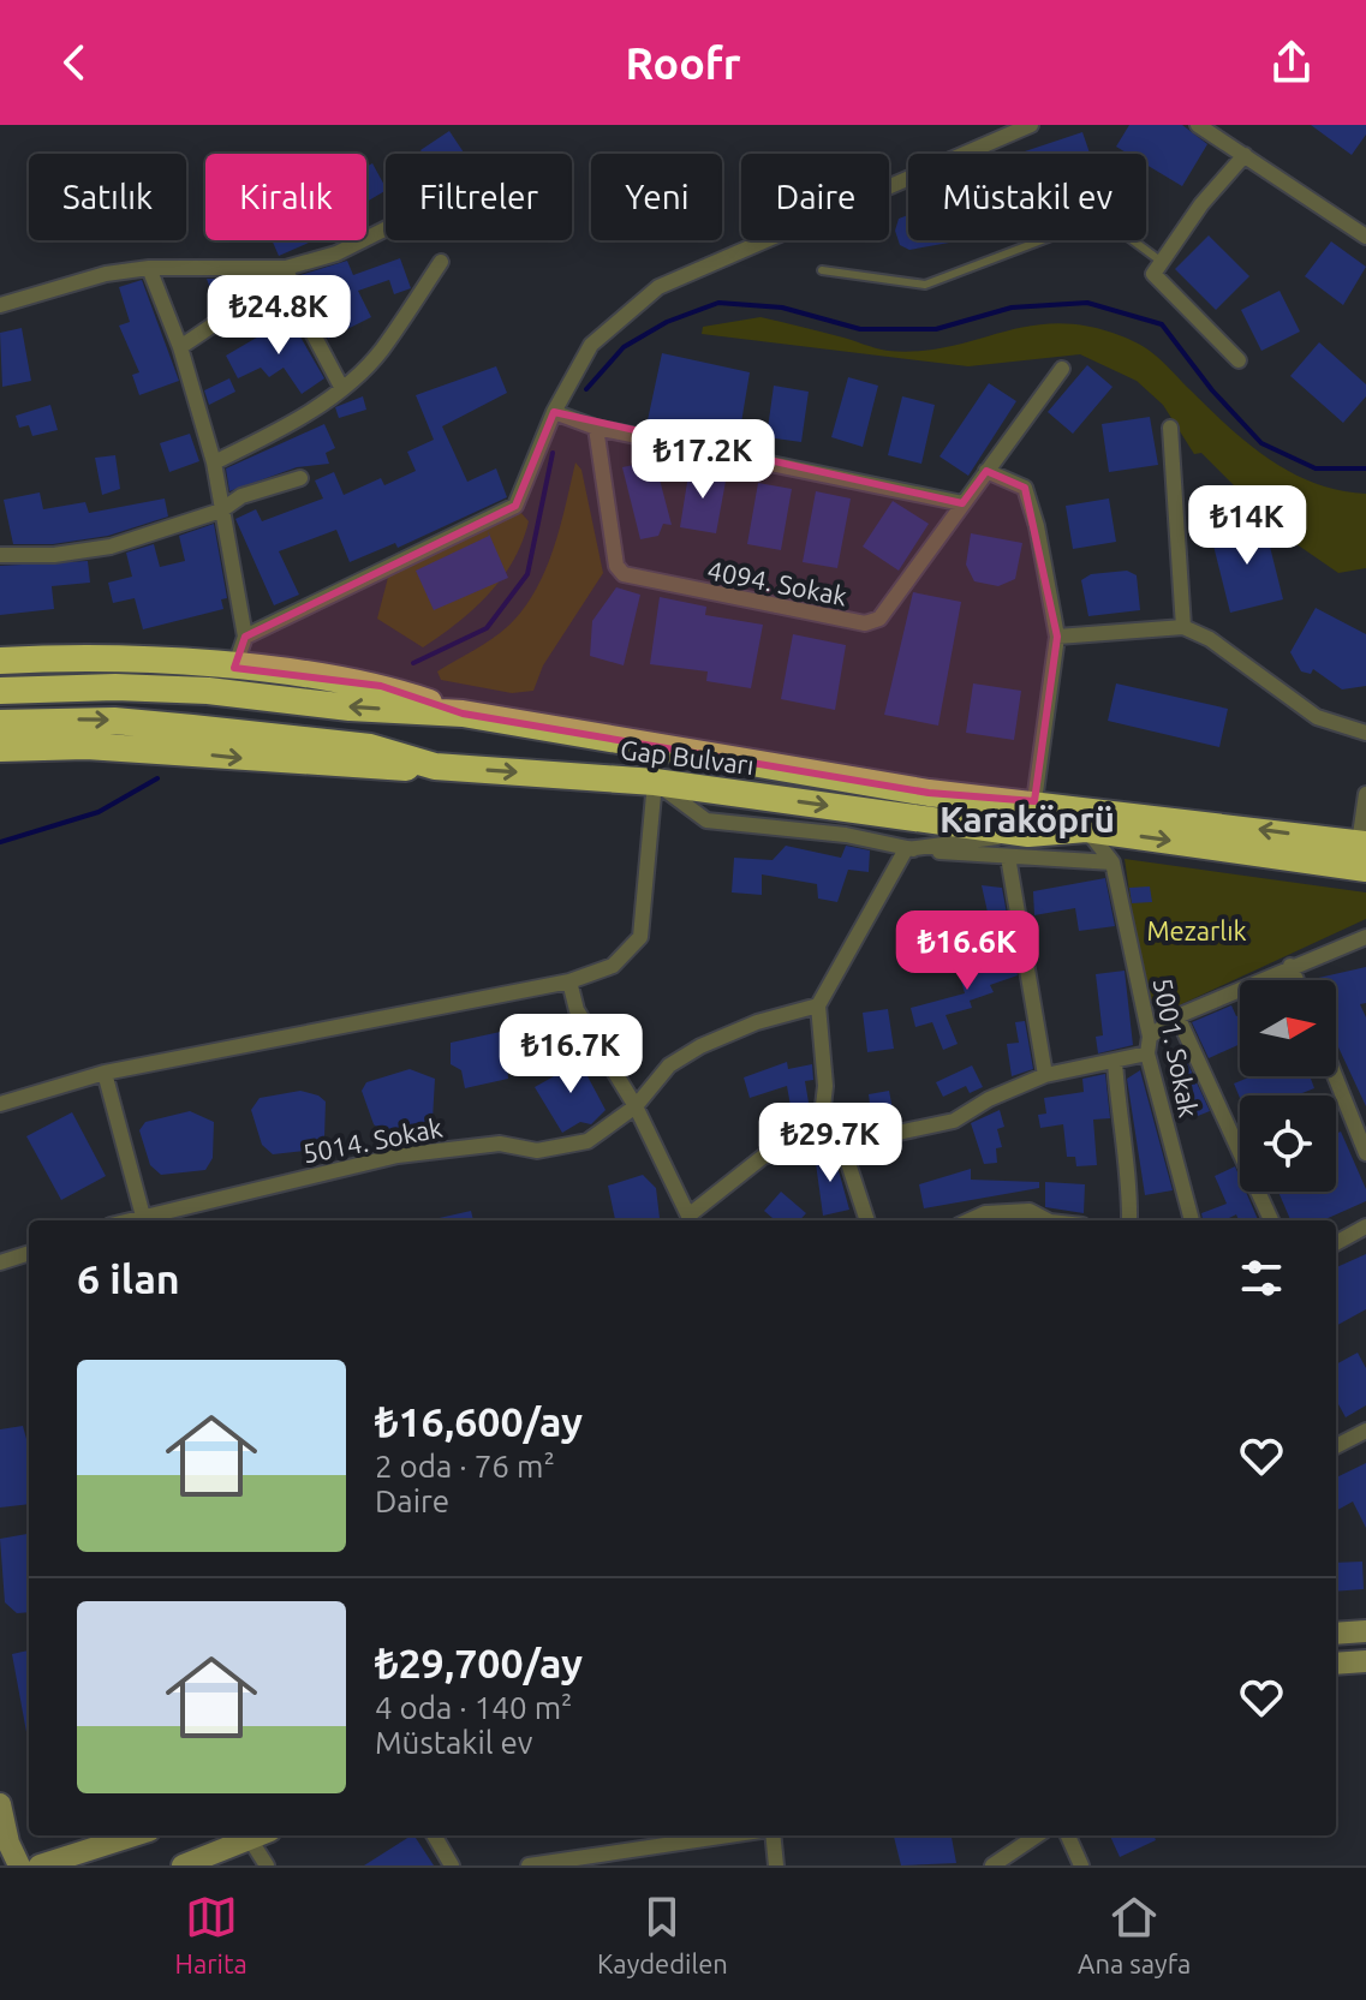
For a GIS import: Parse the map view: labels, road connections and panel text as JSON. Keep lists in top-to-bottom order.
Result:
{
  "streets": {
    "highway": ["Gap Bulvarı"],
    "street": ["4094. Sokak", "5001. Sokak", "5014. Sokak"]
  },
  "crossings": [
    ["Gap Bulvarı", "5001. Sokak"]
  ],
  "districts": ["Karaköprü"],
  "parks": ["Mezarlık"],
  "north": "right",
  "page": {
    "header": "Roofr",
    "chip": [
      "Satılık",
      "Kiralık",
      "Filtreler",
      "Yeni",
      "Daire",
      "Müstakil ev"
    ],
    "price": [
      "₺24.8K",
      "₺17.2K",
      "₺14K",
      "₺16.6K",
      "₺16.7K",
      "₺29.7K"
    ],
    "heading": "6 ilan",
    "list": [
      {
        "name": "₺16,600/ay",
        "note": "2 oda · 76 m² · Daire"
      },
      {
        "name": "₺29,700/ay",
        "note": "4 oda · 140 m² · Müstakil ev"
      }
    ],
    "tabs": ["Harita", "Kaydedilen", "Ana sayfa"]
  }
}
